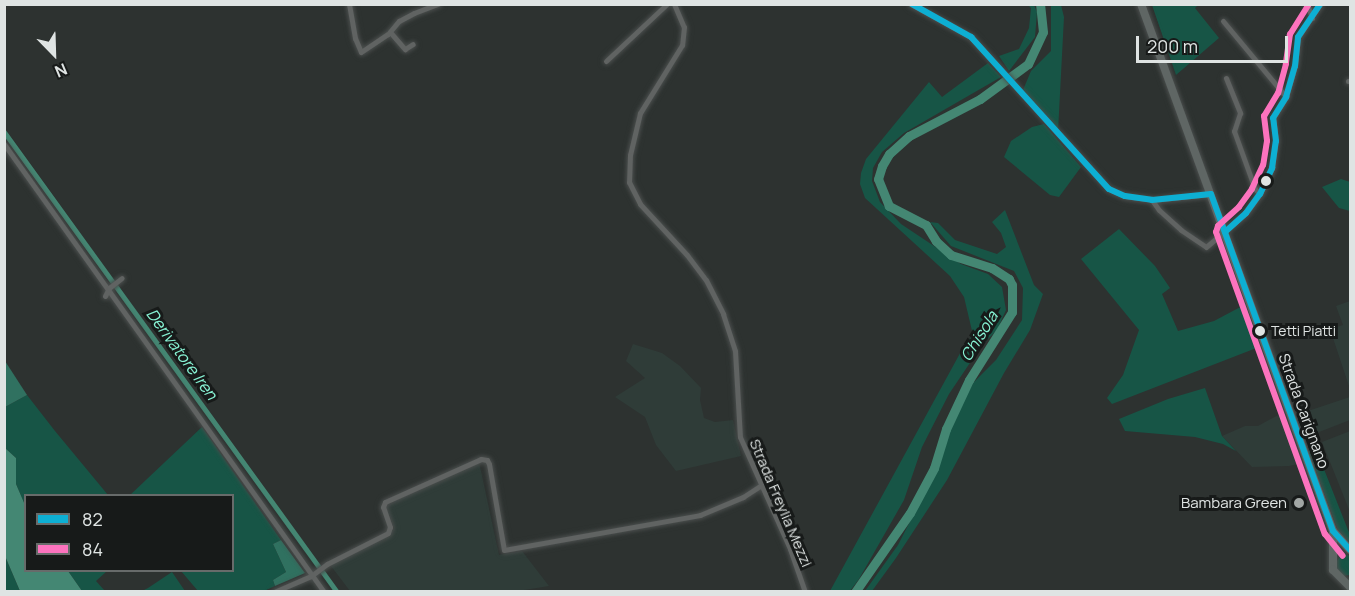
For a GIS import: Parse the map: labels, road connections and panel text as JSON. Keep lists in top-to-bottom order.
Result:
{
  "streets": {
    "main road": ["Strada Carignano"],
    "street": ["Strada Freylia Mezzi"]
  },
  "water": ["Chisola", "Derivatore Iren"],
  "places": ["Tetti Piatti", "Bambara Green"],
  "lines": ["transit line 82", "transit line 84"],
  "legend": ["82", "84"],
  "scale_bar": "200 m",
  "north": "bottom right"
}
